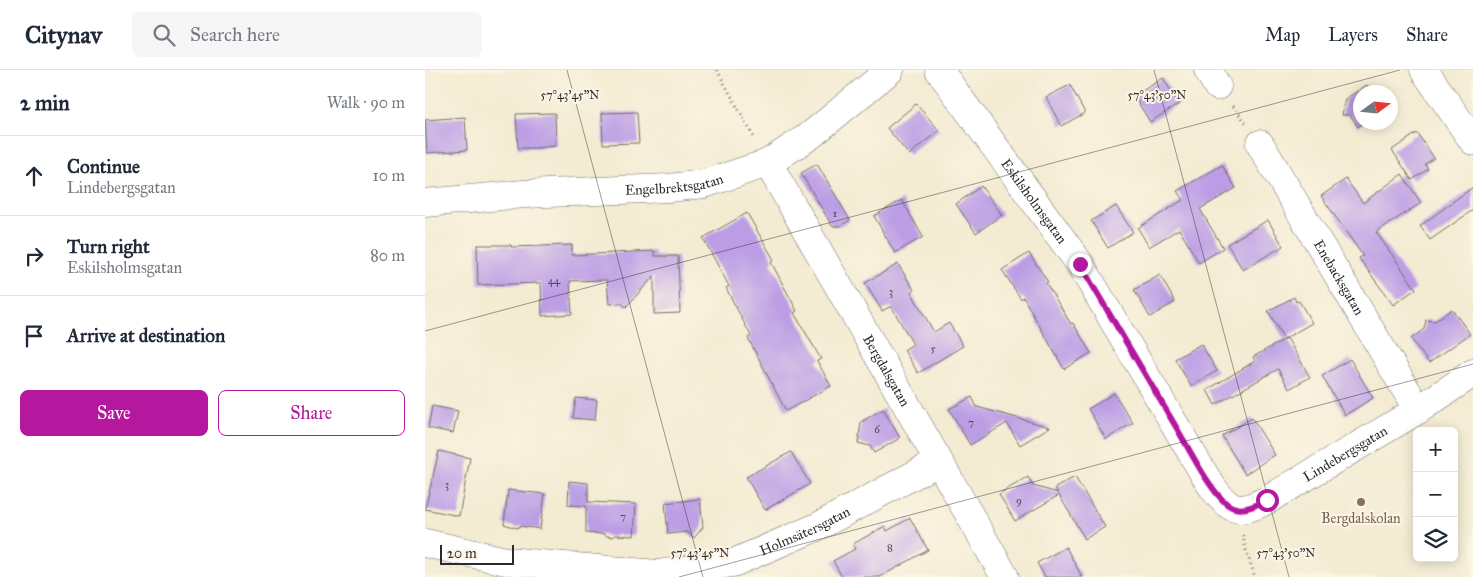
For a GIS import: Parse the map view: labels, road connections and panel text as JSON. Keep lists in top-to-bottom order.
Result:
{
  "streets": {
    "street": [
      "Engelbrektsgatan",
      "Eskilsholmsgatan",
      "Enebacksgatan",
      "Bergdalsgatan",
      "Lindebergsgatan",
      "Holmsätersgatan"
    ]
  },
  "crossings": [
    ["Engelbrektsgatan", "Bergdalsgatan"],
    ["Eskilsholmsgatan", "Lindebergsgatan"],
    ["Enebacksgatan", "Lindebergsgatan"],
    ["Bergdalsgatan", "Holmsätersgatan"]
  ],
  "places": ["Bergdalskolan"],
  "house_numbers": [
    "1",
    "44",
    "3",
    "5",
    "7",
    "6",
    "3",
    "9",
    "7",
    "8"
  ],
  "scale_bar": "20 m",
  "north": "right",
  "page": {
    "header": "Citynav",
    "search": "Search here",
    "nav": ["Map", "Layers", "Share"],
    "heading": ["2 min", "Walk · 90 m"],
    "list": [
      ["Continue", "Lindebergsgatan", "10 m"],
      ["Turn right", "Eskilsholmsgatan", "80 m"],
      "Arrive at destination"
    ],
    "buttons": ["Save", "Share"],
    "map_buttons": ["+", "−"],
    "scale": "20 m"
  },
  "coordinates": ["57°43'45\"N", "57°43'50\"N"]
}
